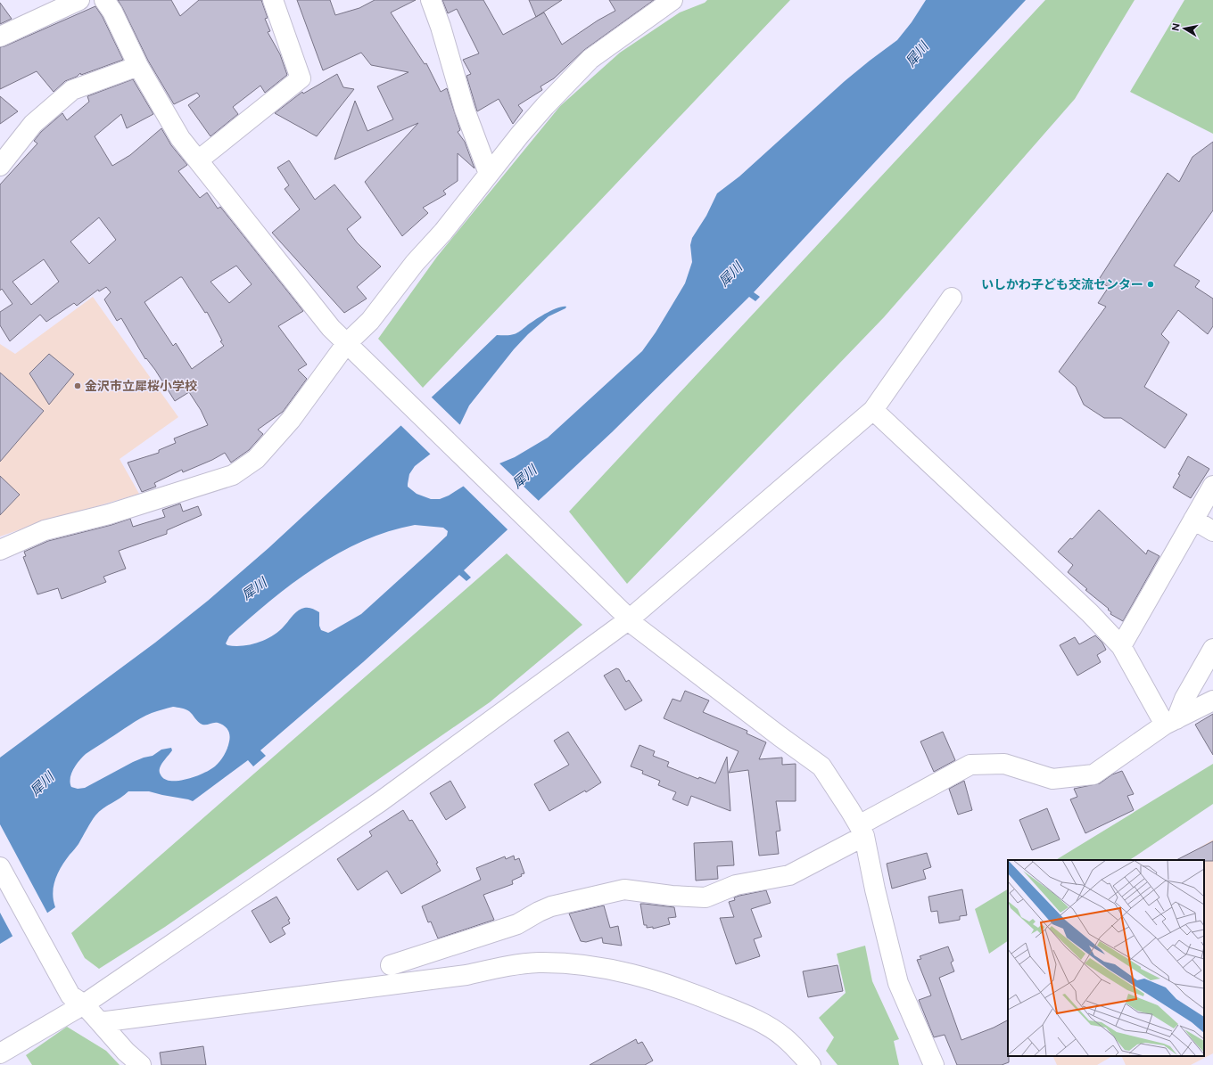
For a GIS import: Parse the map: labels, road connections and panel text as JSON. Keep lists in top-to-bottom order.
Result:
{
  "water": ["犀川"],
  "places": ["いしかわ子ども交流センター", "金沢市立犀桜小学校"],
  "north": "left"
}
